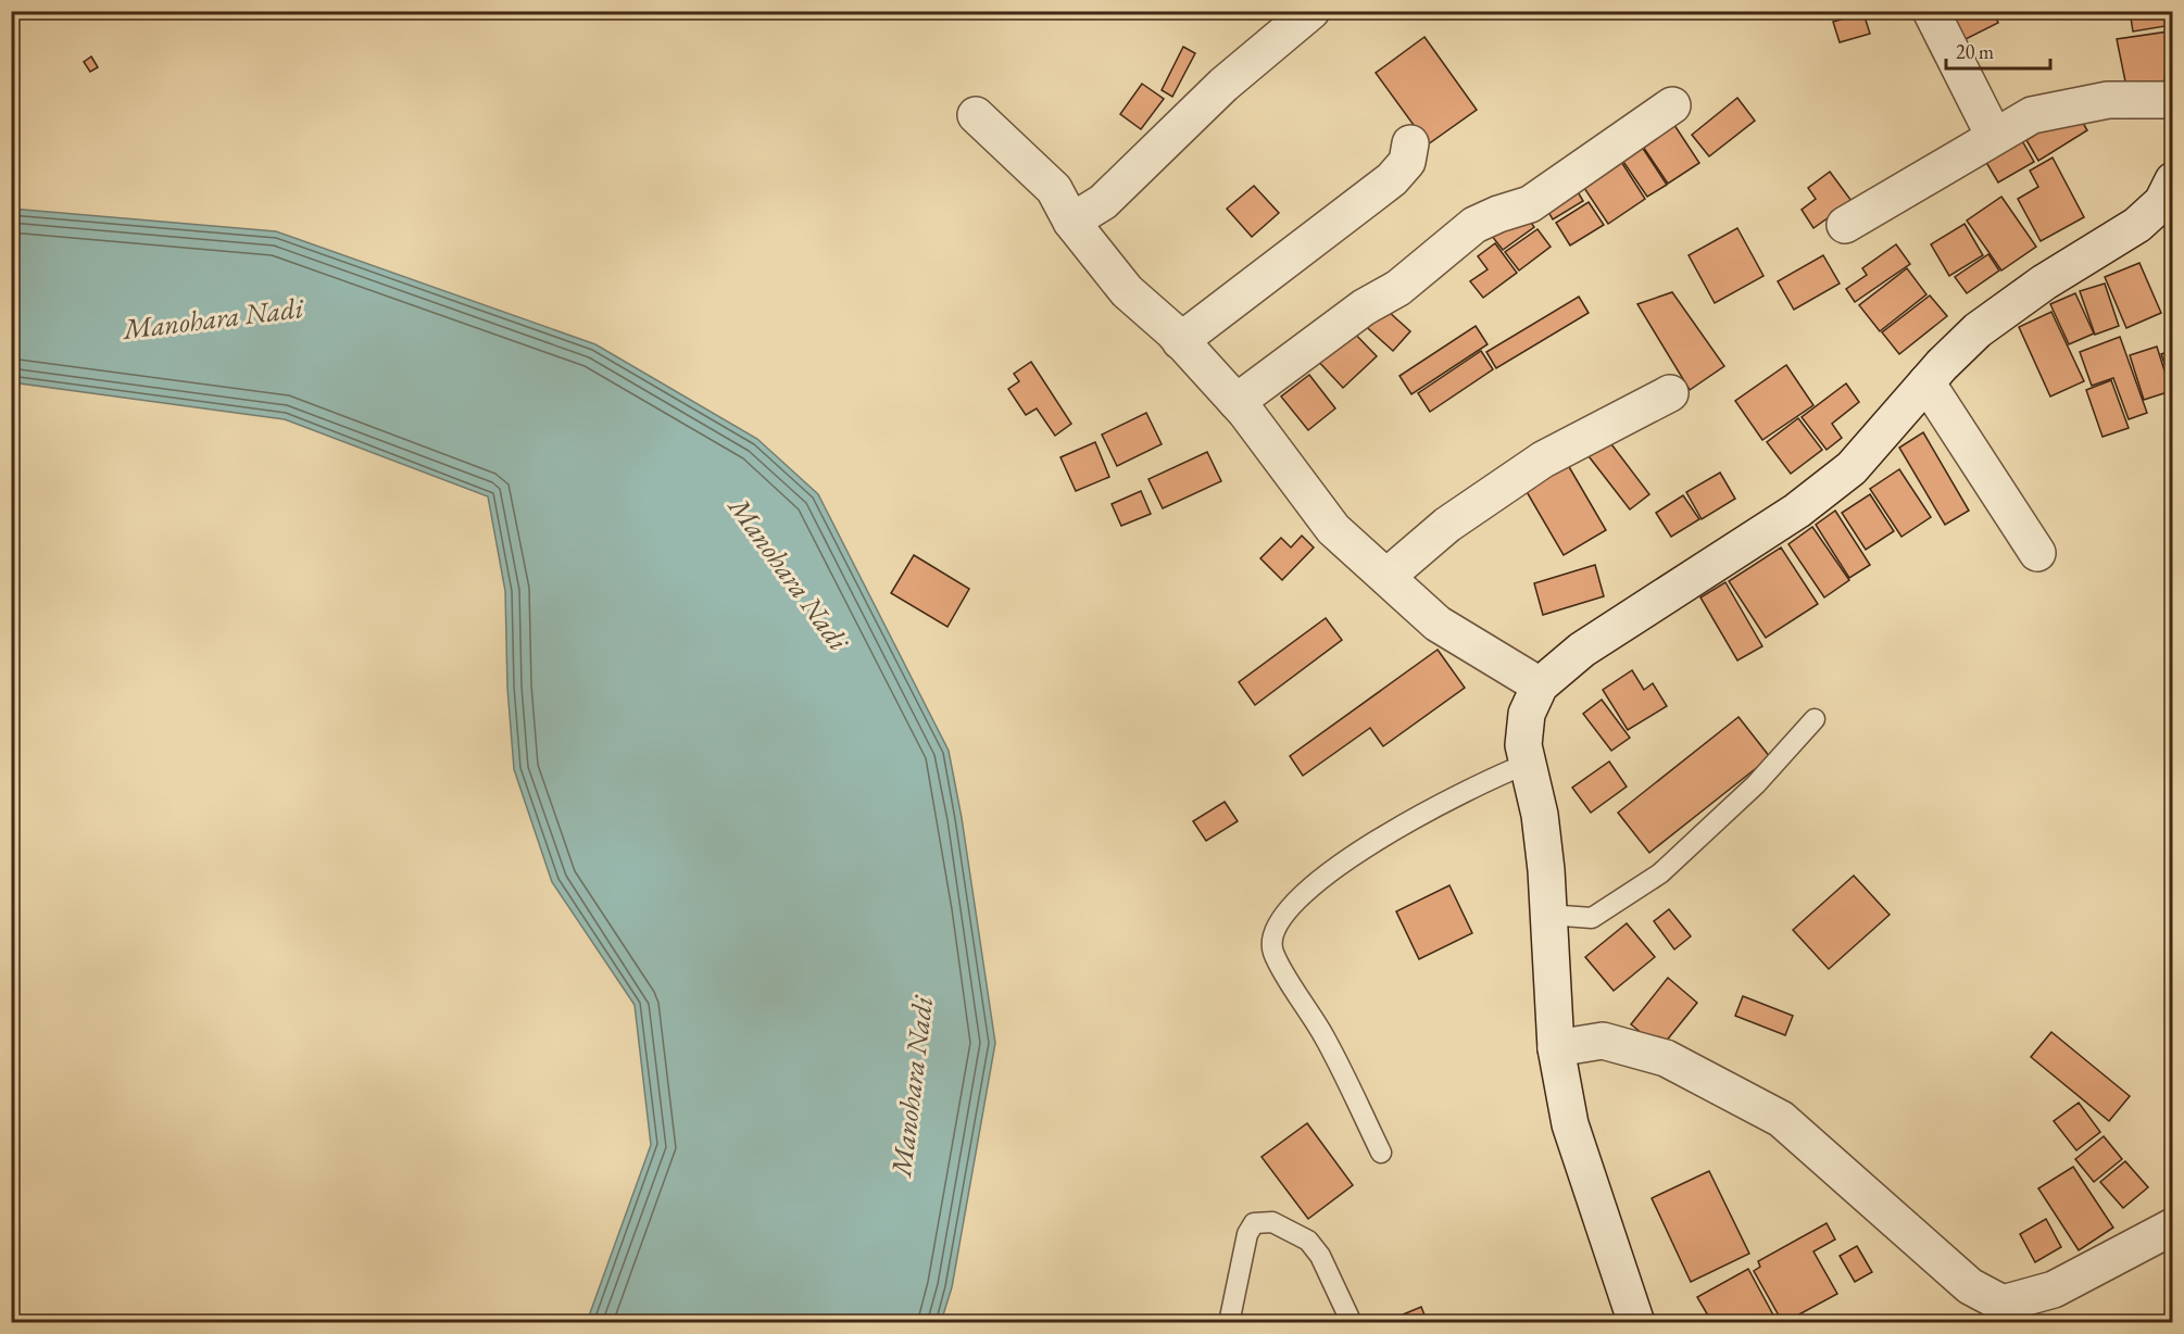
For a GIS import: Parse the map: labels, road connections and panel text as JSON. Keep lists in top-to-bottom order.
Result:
{
  "water": ["Manohara Nadi"],
  "scale_bar": "20 m"
}
